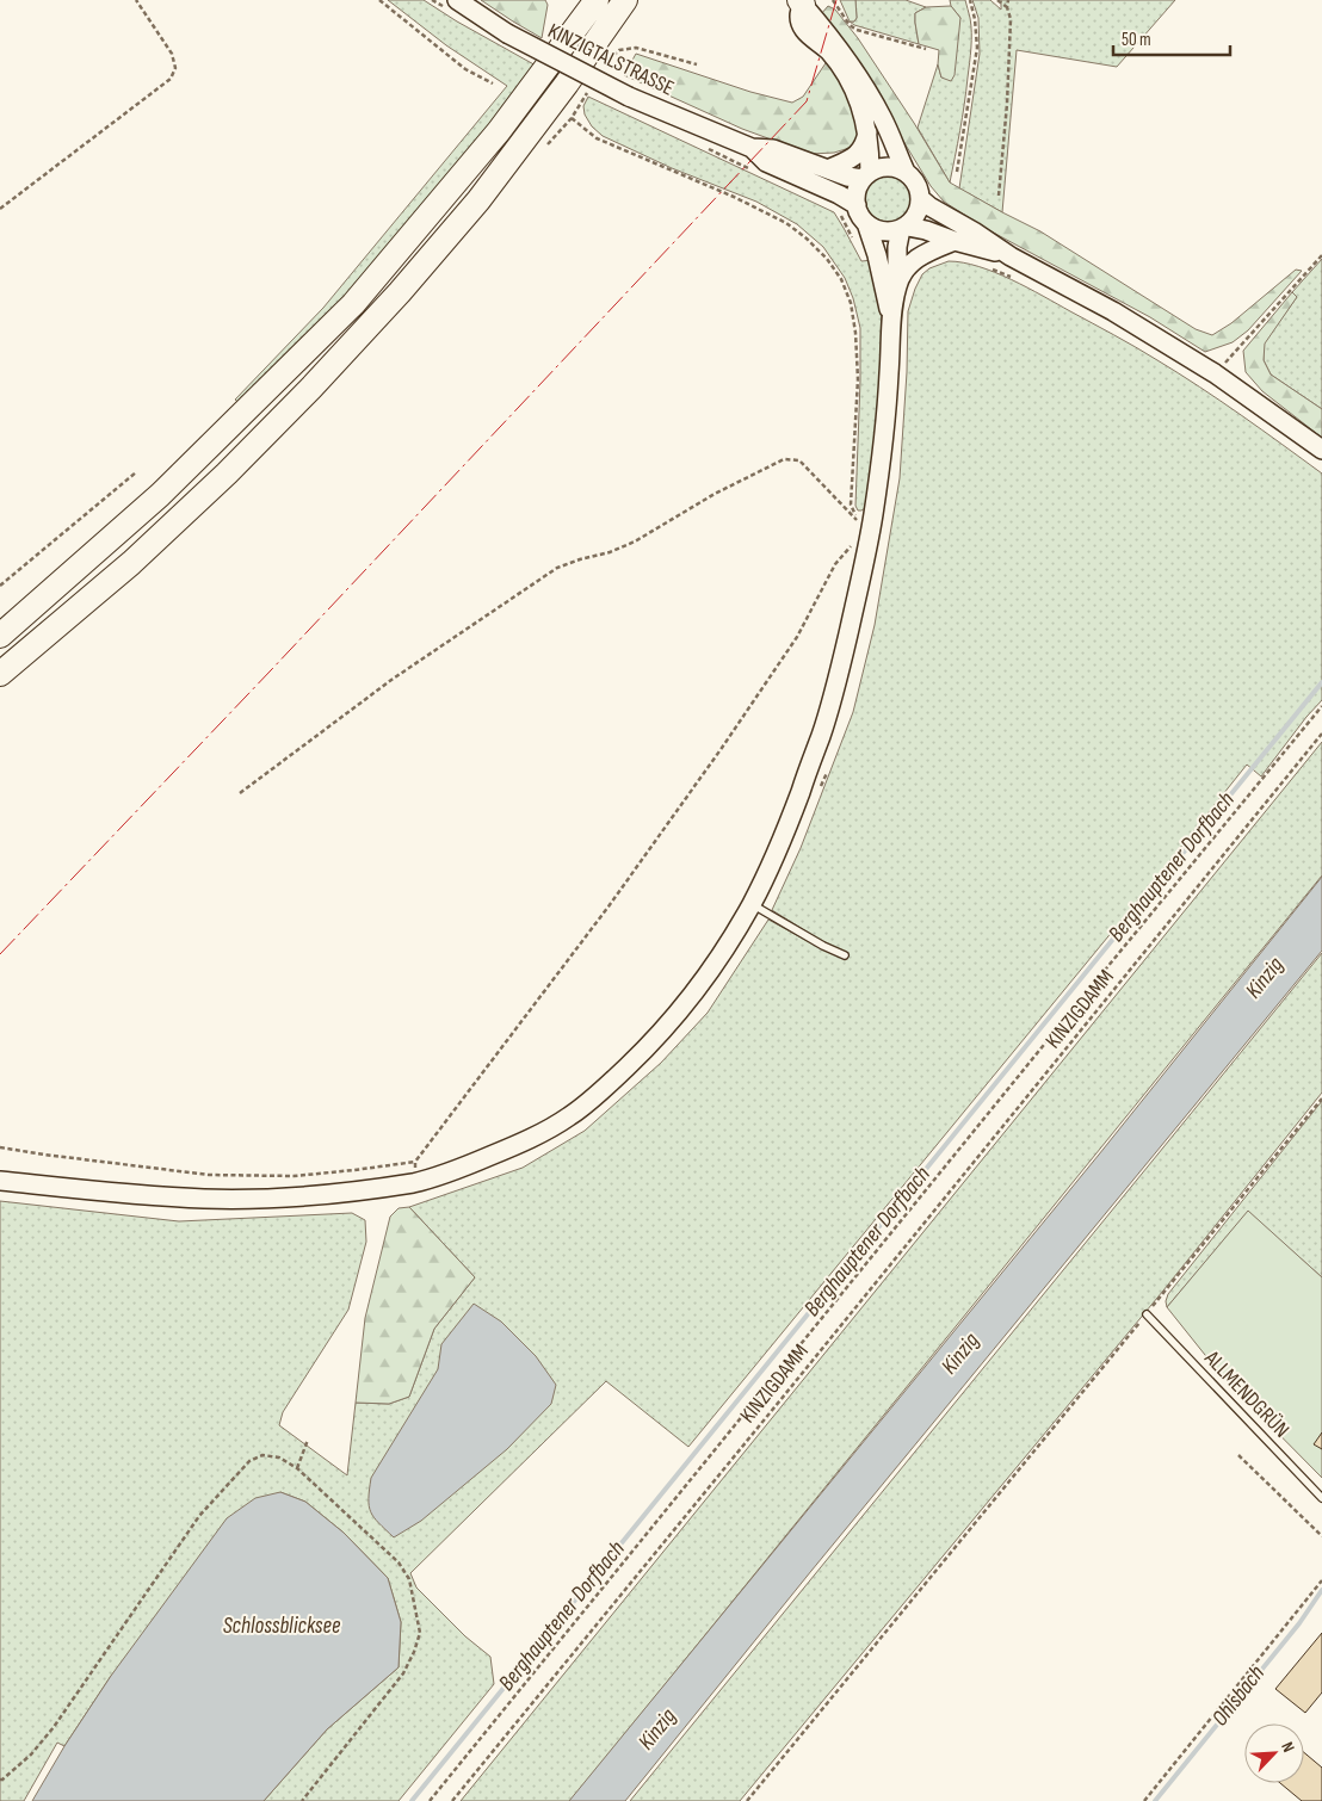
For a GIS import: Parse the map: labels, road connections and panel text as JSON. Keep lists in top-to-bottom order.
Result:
{
  "streets": {
    "street": ["KINZIGTALSTRASSE"],
    "lane": ["ALLMENDGRÜN"],
    "path": ["KINZIGDAMM"]
  },
  "water": [
    "Berghauptener Dorfbach",
    "Kinzig",
    "Schlossblicksee",
    "Ohlsbach"
  ],
  "scale_bar": "50 m",
  "north": "top right"
}
